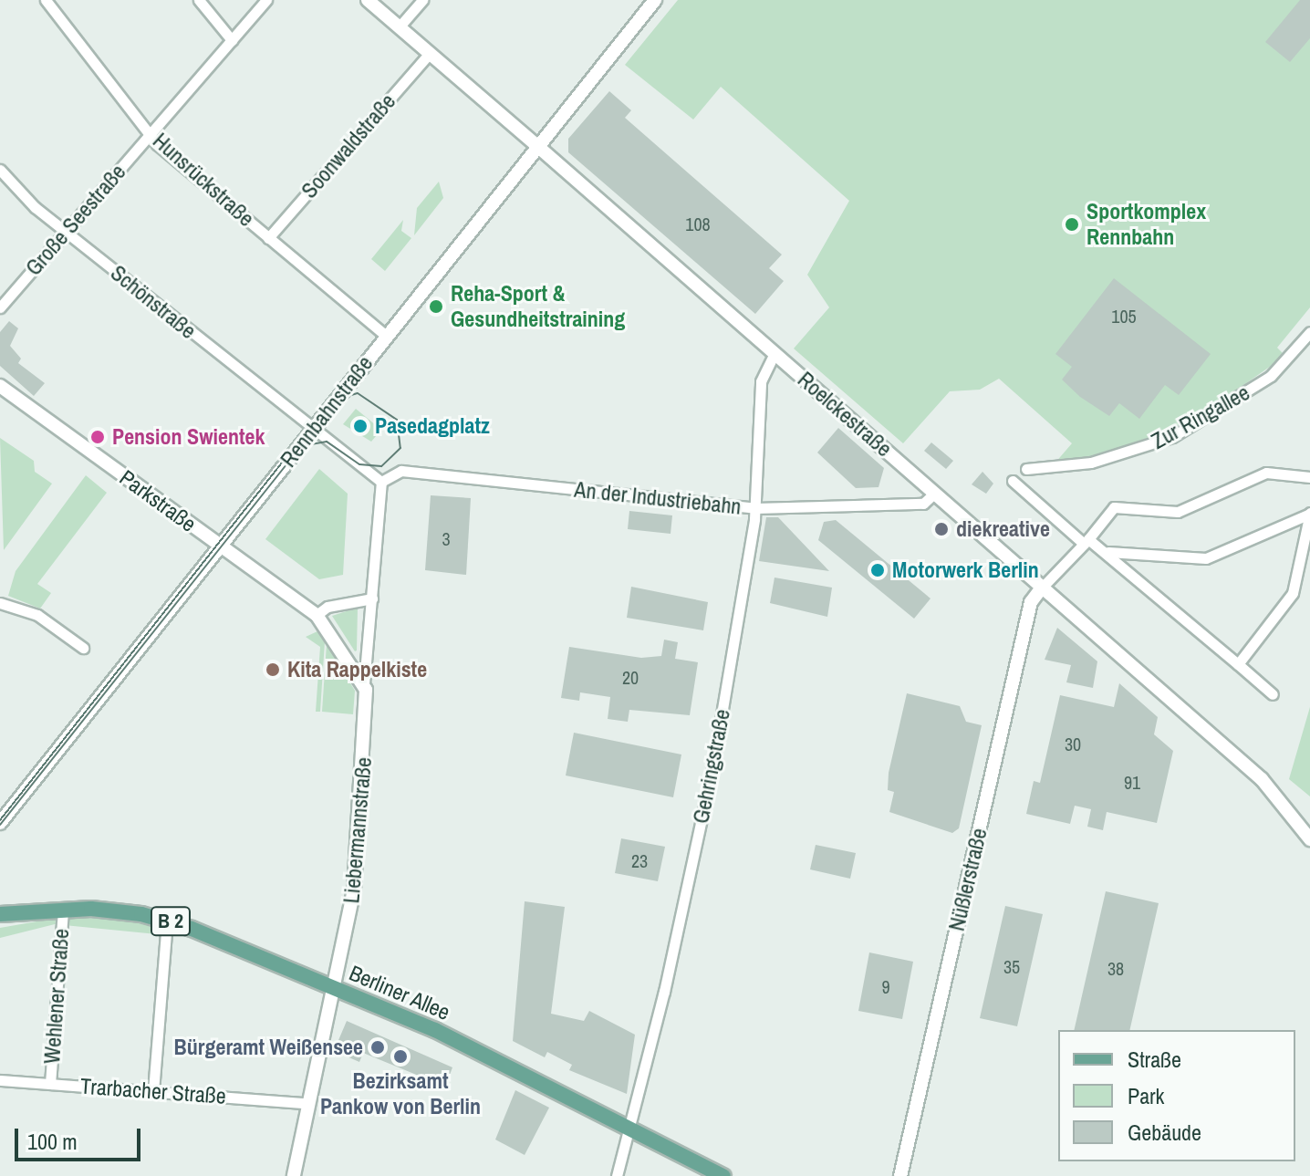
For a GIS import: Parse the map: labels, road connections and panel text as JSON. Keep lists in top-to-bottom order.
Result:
{
  "streets": {
    "main road": [
      "Rennbahnstraße",
      "Roelckestraße",
      "Parkstraße",
      "Liebermannstraße",
      "Nüßlerstraße",
      "B 2",
      "Berliner Allee"
    ],
    "street": [
      "Soonwaldstraße",
      "Hunsrückstraße",
      "Große Seestraße",
      "Schönstraße",
      "Zur Ringallee",
      "An der Industriebahn",
      "Gehringstraße",
      "Wehlener Straße",
      "Trarbacher Straße"
    ]
  },
  "crossings": [
    ["Soonwaldstraße", "Hunsrückstraße"],
    ["Soonwaldstraße", "Roelckestraße"],
    ["Hunsrückstraße", "Große Seestraße"],
    ["Hunsrückstraße", "Rennbahnstraße"],
    ["Große Seestraße", "Schönstraße"],
    ["Schönstraße", "Rennbahnstraße"],
    ["Rennbahnstraße", "Roelckestraße"],
    ["Rennbahnstraße", "Parkstraße"],
    ["Roelckestraße", "An der Industriebahn"],
    ["Roelckestraße", "Gehringstraße"],
    ["Roelckestraße", "Nüßlerstraße"],
    ["An der Industriebahn", "Gehringstraße"],
    ["An der Industriebahn", "Liebermannstraße"],
    ["Parkstraße", "Liebermannstraße"],
    ["Gehringstraße", "Berliner Allee"],
    ["Liebermannstraße", "Berliner Allee"],
    ["Liebermannstraße", "Trarbacher Straße"],
    ["Berliner Allee", "Wehlener Straße"],
    ["Wehlener Straße", "Trarbacher Straße"]
  ],
  "places": [
    "Sportkomplex Rennbahn",
    "Reha-Sport & Gesundheitstraining",
    "Pasedagplatz",
    "Pension Swientek",
    "diekreative",
    "Motorwerk Berlin",
    "Kita Rappelkiste",
    "Bürgeramt Weißensee",
    "Bezirksamt Pankow von Berlin"
  ],
  "house_numbers": [
    "108",
    "105",
    "3",
    "20",
    "30",
    "91",
    "23",
    "35",
    "38",
    "9"
  ],
  "legend": ["Straße", "Park", "Gebäude"],
  "scale_bar": "100 m"
}
